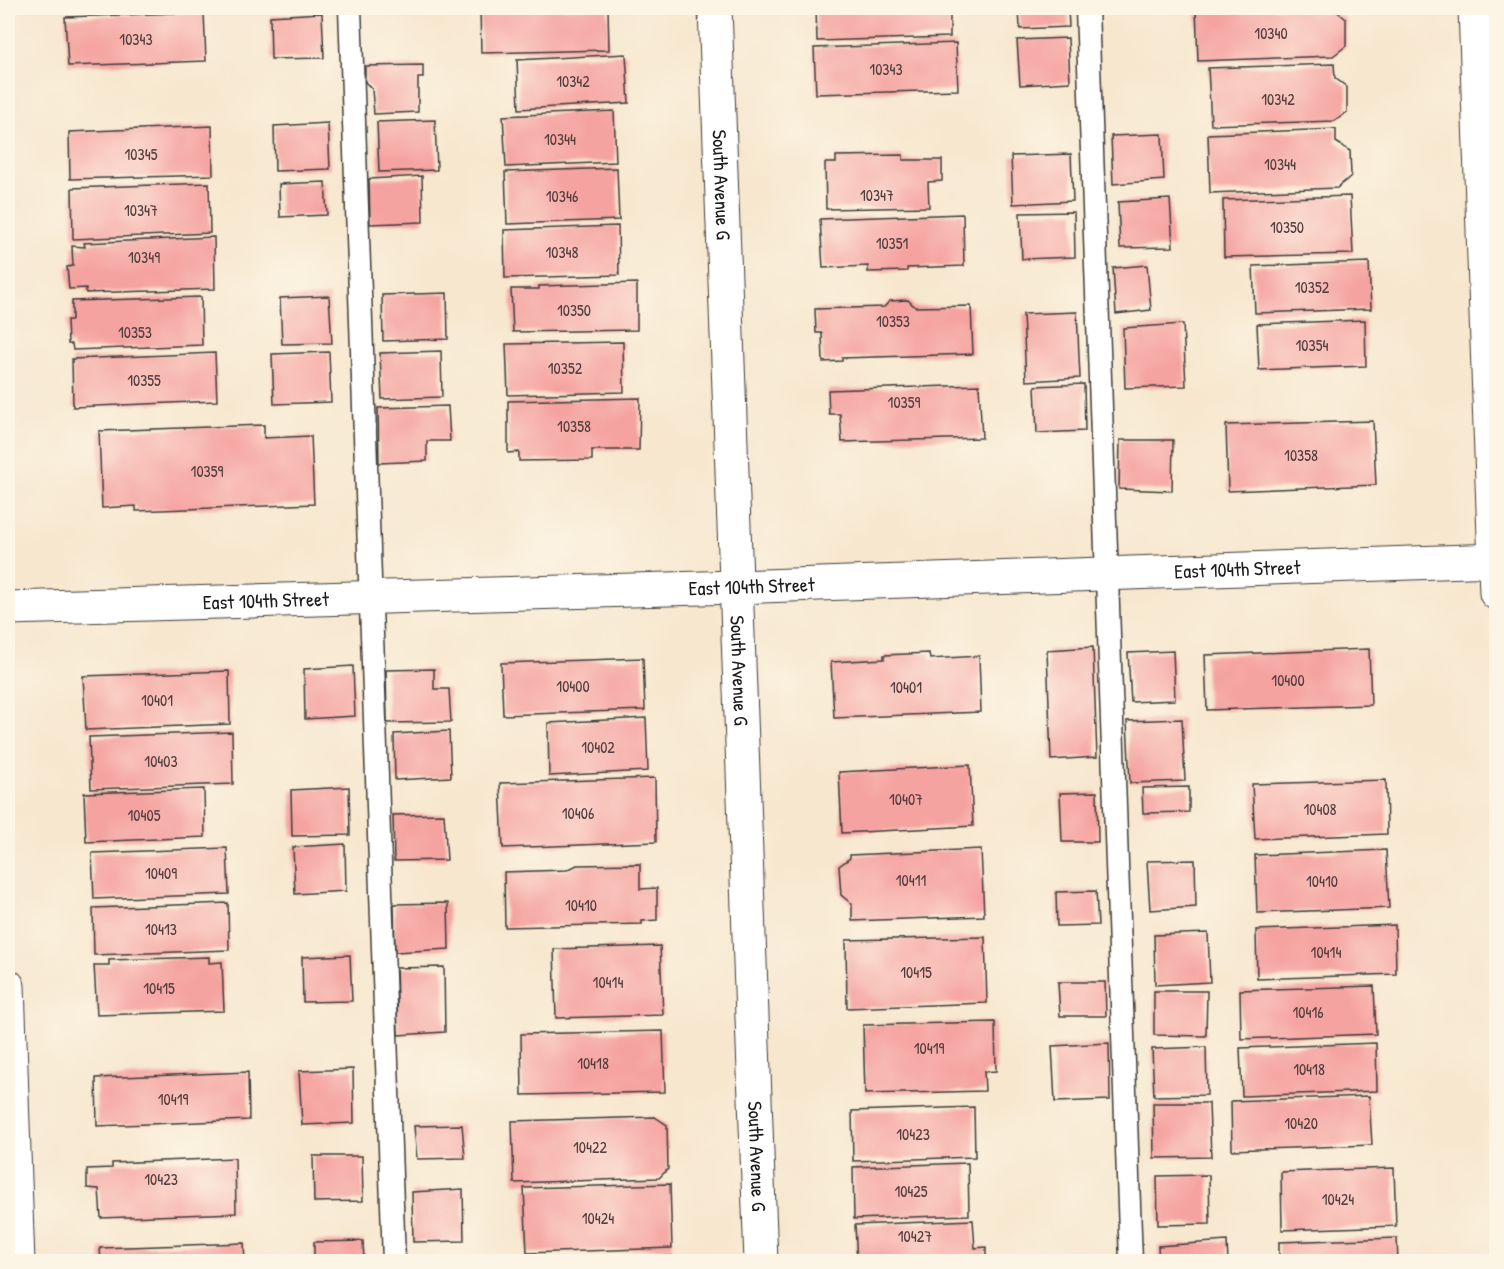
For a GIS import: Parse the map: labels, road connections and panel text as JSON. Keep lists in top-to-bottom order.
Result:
{
  "streets": {
    "street": ["South Avenue G", "East 104th Street"]
  },
  "crossings": [
    ["South Avenue G", "East 104th Street"]
  ],
  "house_numbers": [
    "10340",
    "10343",
    "10343",
    "10342",
    "10342",
    "10344",
    "10345",
    "10344",
    "10347",
    "10346",
    "10347",
    "10350",
    "10351",
    "10348",
    "10349",
    "10352",
    "10350",
    "10353",
    "10353",
    "10354",
    "10352",
    "10355",
    "10359",
    "10358",
    "10358",
    "10359",
    "10400",
    "10400",
    "10401",
    "10401",
    "10402",
    "10403",
    "10407",
    "10408",
    "10406",
    "10405",
    "10409",
    "10411",
    "10410",
    "10410",
    "10413",
    "10414",
    "10415",
    "10414",
    "10415",
    "10416",
    "10419",
    "10418",
    "10418",
    "10419",
    "10420",
    "10423",
    "10422",
    "10423",
    "10425",
    "10424",
    "10424",
    "10427"
  ]
}
